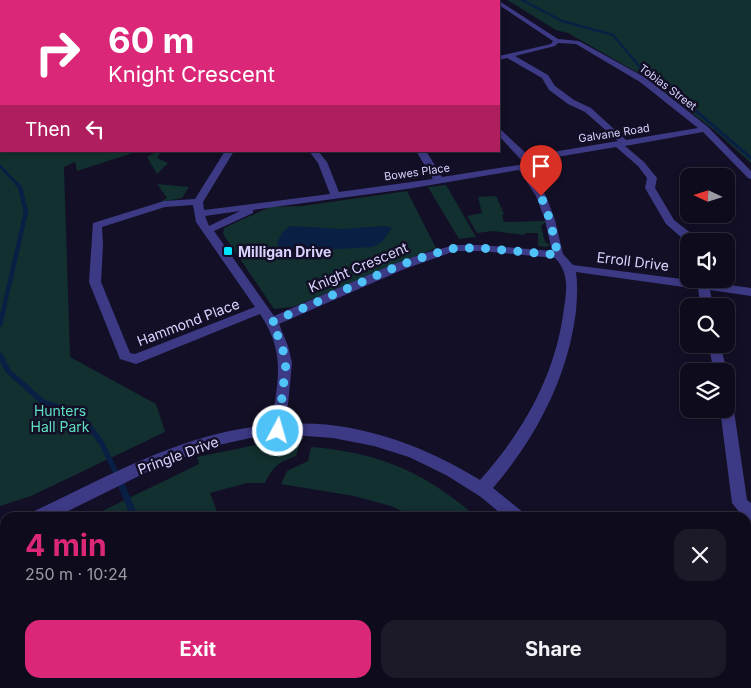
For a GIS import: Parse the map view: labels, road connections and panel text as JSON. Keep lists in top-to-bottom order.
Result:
{
  "streets": {
    "street": [
      "Tobias Street",
      "Galvane Road",
      "Bowes Place",
      "Erroll Drive",
      "Knight Crescent",
      "Hammond Place",
      "Pringle Drive"
    ]
  },
  "crossings": [
    ["Tobias Street", "Galvane Road"],
    ["Galvane Road", "Bowes Place"],
    ["Bowes Place", "Hammond Place"]
  ],
  "parks": ["Hunters Hall Park"],
  "places": {
    "transit": ["Milligan Drive"]
  },
  "north": "left",
  "page": {
    "turn": ["60 m", "Knight Crescent"],
    "then": "Then",
    "heading": ["4 min", "250 m · 10:24"],
    "buttons": ["Exit", "Share"]
  }
}
